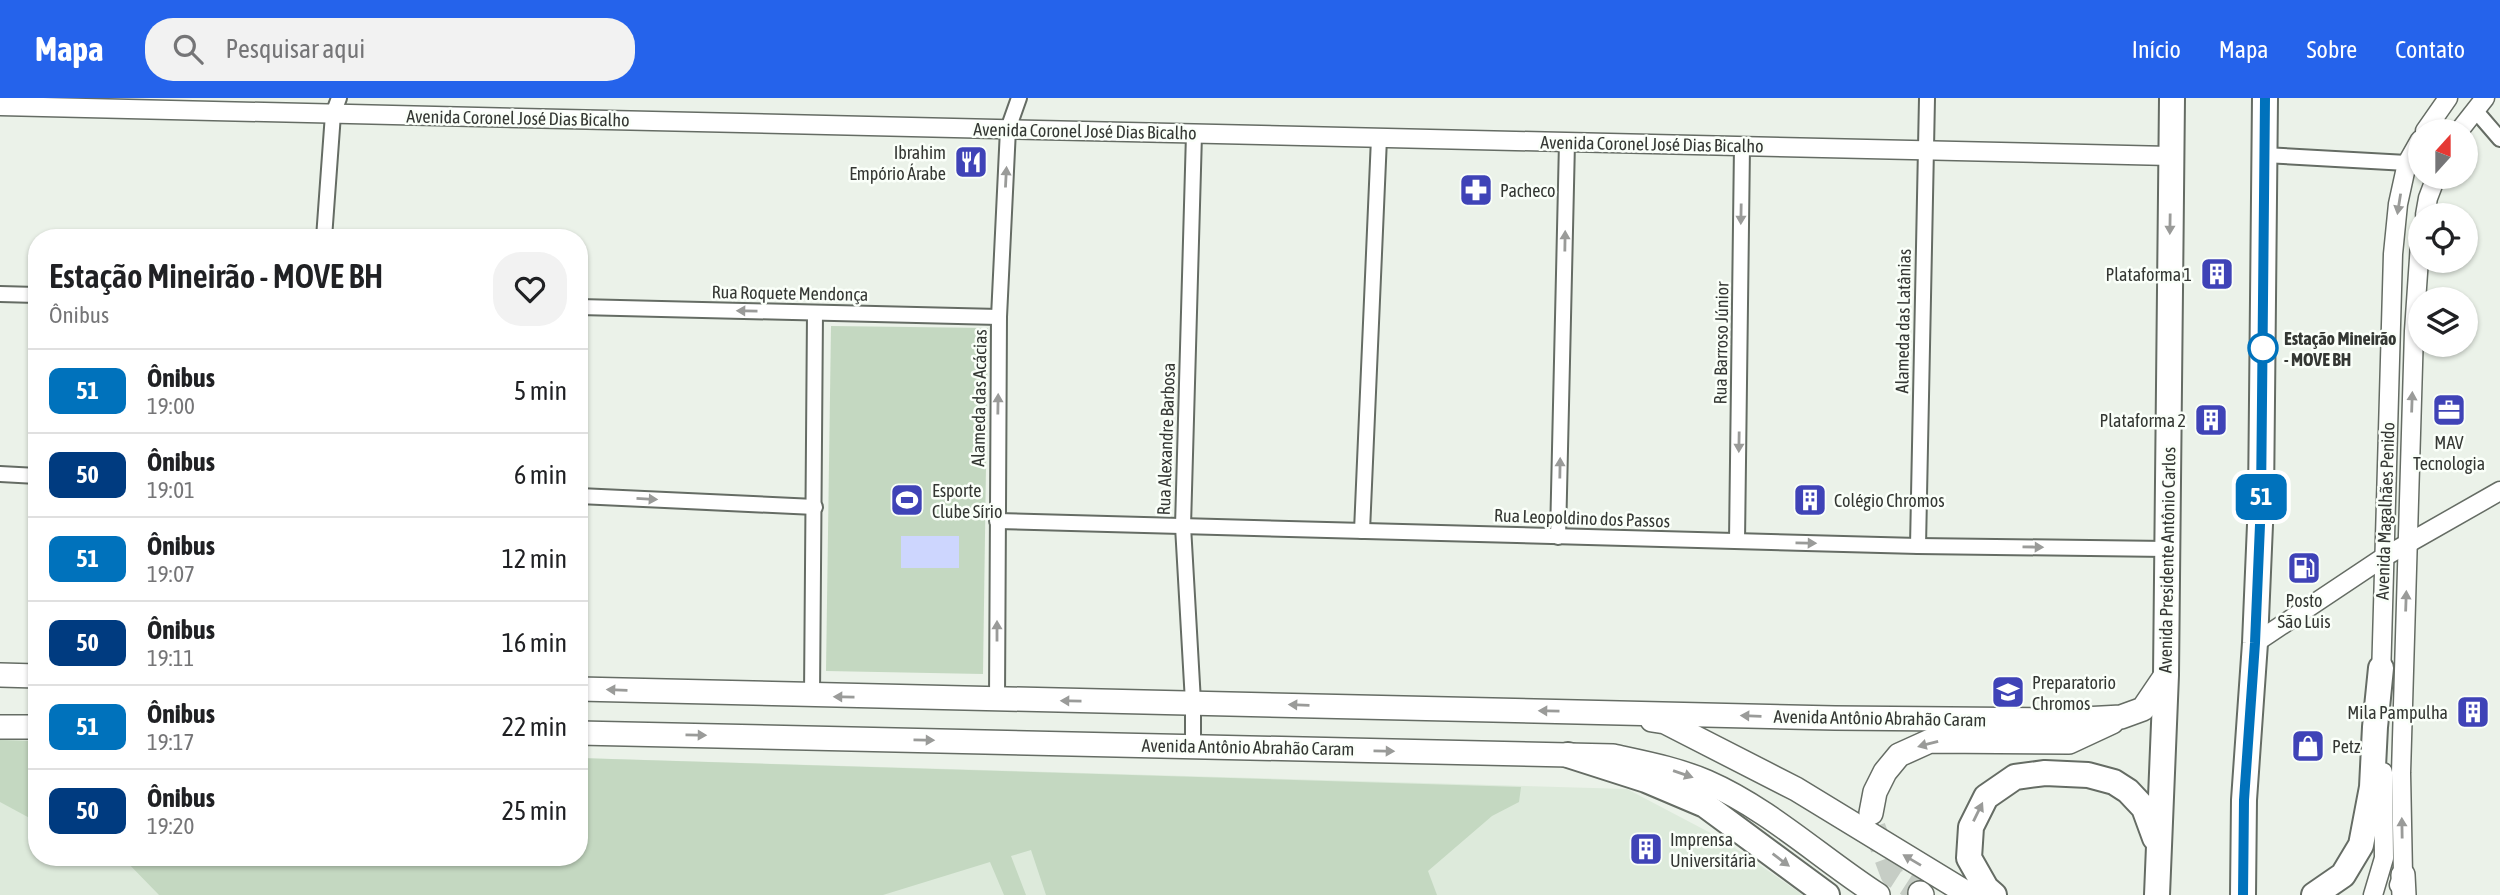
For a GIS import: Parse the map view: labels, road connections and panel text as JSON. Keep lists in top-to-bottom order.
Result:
{
  "streets": {
    "highway": ["Avenida Presidente Antônio Carlos"],
    "main road": ["Avenida Antônio Abrahão Caram"],
    "street": [
      "Avenida Coronel José Dias Bicalho",
      "Rua Roquete Mendonça",
      "Alameda das Latânias",
      "Rua Barroso Júnior",
      "Alameda das Acácias",
      "Rua Alexandre Barbosa",
      "Avenida Magalhães Penido",
      "Rua Leopoldino dos Passos"
    ]
  },
  "crossings": [
    ["Avenida Coronel José Dias Bicalho", "Alameda das Latânias"],
    ["Avenida Coronel José Dias Bicalho", "Rua Barroso Júnior"],
    ["Avenida Coronel José Dias Bicalho", "Alameda das Acácias"],
    ["Avenida Coronel José Dias Bicalho", "Rua Alexandre Barbosa"],
    ["Avenida Coronel José Dias Bicalho", "Avenida Presidente Antônio Carlos"],
    ["Rua Roquete Mendonça", "Alameda das Acácias"],
    ["Alameda das Latânias", "Rua Leopoldino dos Passos"],
    ["Rua Barroso Júnior", "Rua Leopoldino dos Passos"],
    ["Alameda das Acácias", "Rua Leopoldino dos Passos"],
    ["Alameda das Acácias", "Avenida Antônio Abrahão Caram"],
    ["Rua Alexandre Barbosa", "Rua Leopoldino dos Passos"],
    ["Rua Alexandre Barbosa", "Avenida Antônio Abrahão Caram"],
    ["Rua Leopoldino dos Passos", "Avenida Presidente Antônio Carlos"],
    ["Avenida Presidente Antônio Carlos", "Avenida Antônio Abrahão Caram"]
  ],
  "one_way": [
    "Rua Roquete Mendonça",
    "Rua Barroso Júnior",
    "Alameda das Acácias",
    "Rua Leopoldino dos Passos"
  ],
  "places": {
    "restaurant": ["Ibrahim Empório Árabe"],
    "pharmacy": ["Pacheco"],
    "building": [
      "Plataforma 1",
      "Plataforma 2",
      "Colégio Chromos",
      "Mila Pampulha",
      "Imprensa Universitária"
    ],
    "other": ["Estação Mineirão - MOVE BH"],
    "office": ["MAV Tecnologia"],
    "sports": ["Esporte Clube Sírio"],
    "fuel station": ["Posto São Luis"],
    "school or university": ["Preparatorio Chromos"],
    "shop": ["Petz"]
  },
  "lines": ["bus line 51"],
  "north": "top",
  "page": {
    "header": "Mapa",
    "search": "Pesquisar aqui",
    "nav": [
      "Início",
      "Mapa",
      "Sobre",
      "Contato"
    ],
    "on_map": "51",
    "heading": ["Estação Mineirão - MOVE BH", "Ônibus"],
    "list": [
      {
        "mark": "51",
        "name": "Ônibus",
        "note": "19:00",
        "value": "5 min"
      },
      {
        "mark": "50",
        "name": "Ônibus",
        "note": "19:01",
        "value": "6 min"
      },
      {
        "mark": "51",
        "name": "Ônibus",
        "note": "19:07",
        "value": "12 min"
      },
      {
        "mark": "50",
        "name": "Ônibus",
        "note": "19:11",
        "value": "16 min"
      },
      {
        "mark": "51",
        "name": "Ônibus",
        "note": "19:17",
        "value": "22 min"
      },
      {
        "mark": "50",
        "name": "Ônibus",
        "note": "19:20",
        "value": "25 min"
      }
    ]
  }
}
